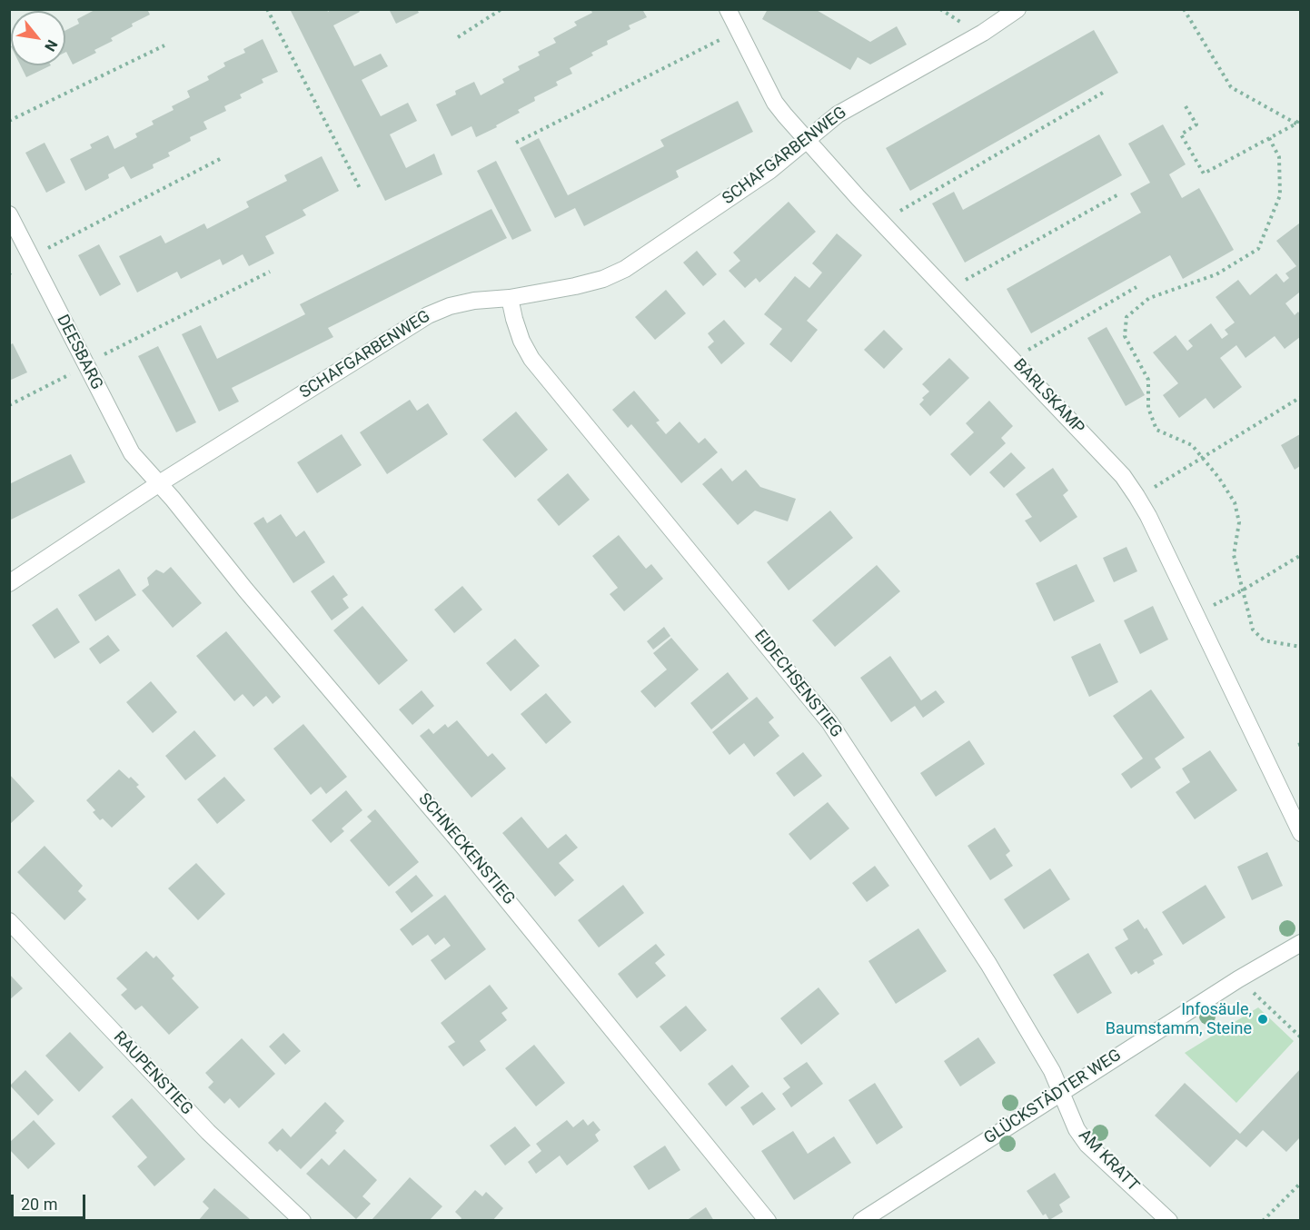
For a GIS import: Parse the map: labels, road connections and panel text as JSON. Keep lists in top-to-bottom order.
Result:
{
  "streets": {
    "street": [
      "SCHAFGARBENWEG",
      "DEESBARG",
      "BARLSKAMP",
      "EIDECHSENSTIEG",
      "SCHNECKENSTIEG",
      "RAUPENSTIEG",
      "GLÜCKSTÄDTER WEG",
      "AM KRATT"
    ]
  },
  "crossings": [
    ["SCHAFGARBENWEG", "DEESBARG"],
    ["SCHAFGARBENWEG", "BARLSKAMP"],
    ["SCHAFGARBENWEG", "EIDECHSENSTIEG"],
    ["SCHAFGARBENWEG", "SCHNECKENSTIEG"],
    ["DEESBARG", "SCHNECKENSTIEG"],
    ["EIDECHSENSTIEG", "GLÜCKSTÄDTER WEG"],
    ["EIDECHSENSTIEG", "AM KRATT"],
    ["GLÜCKSTÄDTER WEG", "AM KRATT"]
  ],
  "places": ["Infosäule, Baumstamm, Steine"],
  "scale_bar": "20 m",
  "north": "bottom right"
}
